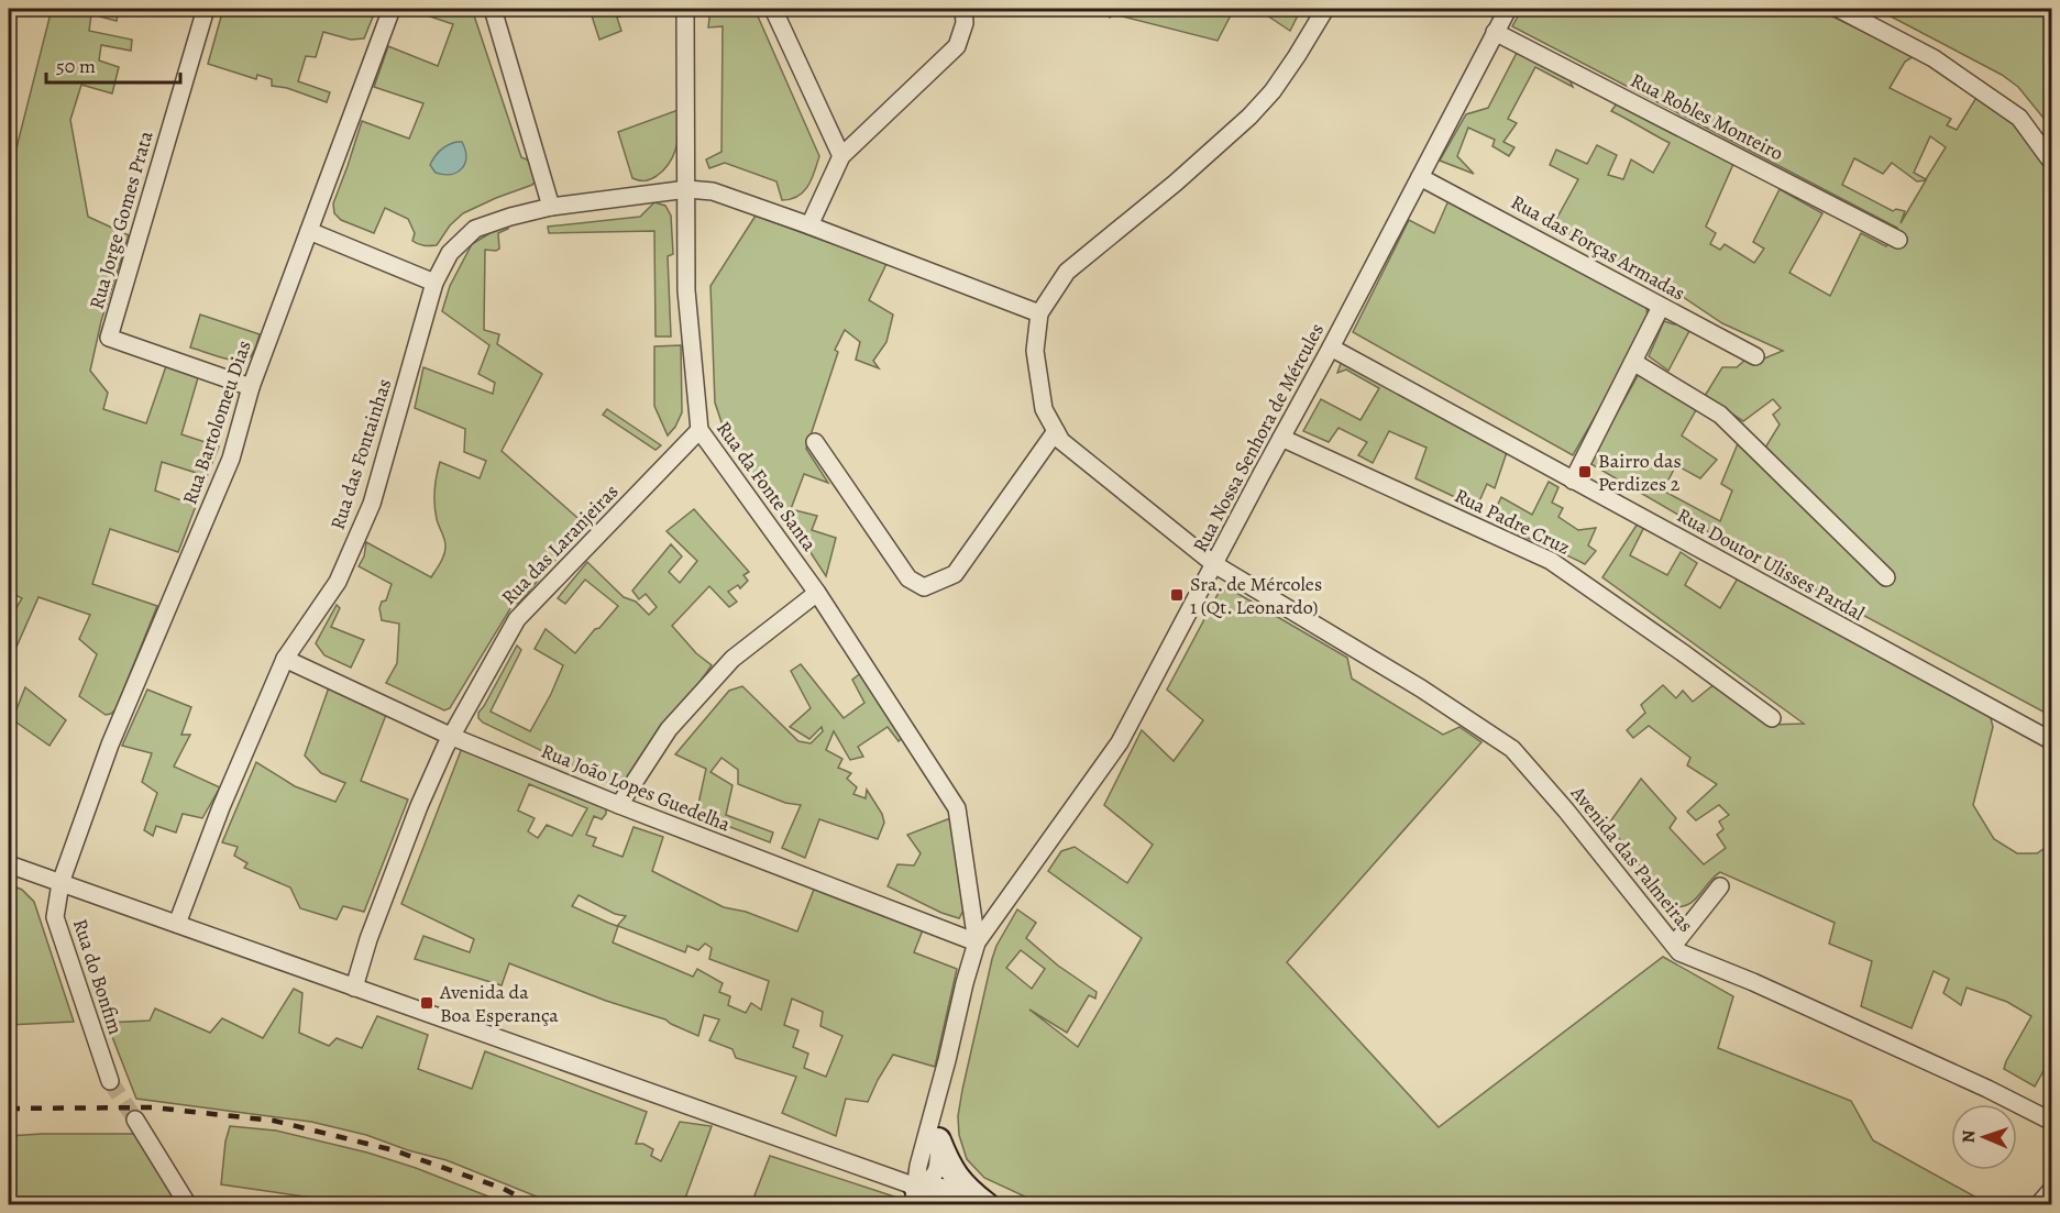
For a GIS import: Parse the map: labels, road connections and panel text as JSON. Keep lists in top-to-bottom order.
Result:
{
  "streets": {
    "street": [
      "Rua Robles Monteiro",
      "Rua Jorge Gomes Prata",
      "Rua das Forças Armadas",
      "Rua Bartolomeu Dias",
      "Rua Nossa Senhora de Mércules",
      "Rua das Fontainhas",
      "Rua da Fonte Santa",
      "Rua Padre Cruz",
      "Rua das Laranjeiras",
      "Rua Doutor Ulisses Pardal",
      "Rua João Lopes Guedelha",
      "Avenida das Palmeiras",
      "Rua do Bonfim"
    ]
  },
  "crossings": [
    ["Rua Robles Monteiro", "Rua Nossa Senhora de Mércules"],
    ["Rua Jorge Gomes Prata", "Rua Bartolomeu Dias"],
    ["Rua das Forças Armadas", "Rua Nossa Senhora de Mércules"],
    ["Rua Bartolomeu Dias", "Rua do Bonfim"],
    ["Rua Nossa Senhora de Mércules", "Rua da Fonte Santa"],
    ["Rua Nossa Senhora de Mércules", "Rua Padre Cruz"],
    ["Rua Nossa Senhora de Mércules", "Rua Doutor Ulisses Pardal"],
    ["Rua Nossa Senhora de Mércules", "Rua João Lopes Guedelha"],
    ["Rua Nossa Senhora de Mércules", "Avenida das Palmeiras"],
    ["Rua das Fontainhas", "Rua da Fonte Santa"],
    ["Rua das Fontainhas", "Rua João Lopes Guedelha"],
    ["Rua das Fontainhas", "Avenida das Palmeiras"],
    ["Rua da Fonte Santa", "Rua das Laranjeiras"],
    ["Rua da Fonte Santa", "Rua João Lopes Guedelha"],
    ["Rua das Laranjeiras", "Rua João Lopes Guedelha"]
  ],
  "places": {
    "transit": ["Bairro das Perdizes 2", "Sra. de Mércoles 1 (Qt. Leonardo)", "Avenida da Boa Esperança"]
  },
  "scale_bar": "50 m",
  "north": "left"
}
